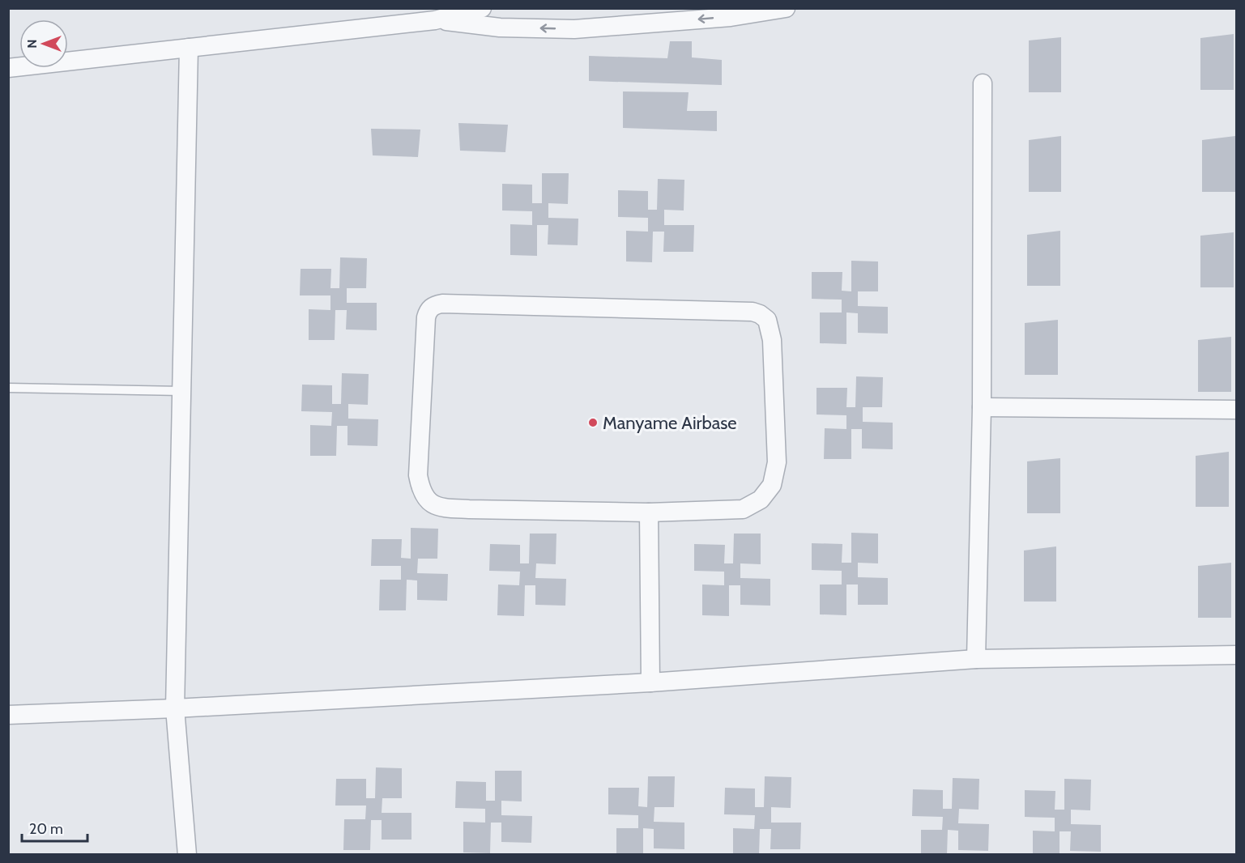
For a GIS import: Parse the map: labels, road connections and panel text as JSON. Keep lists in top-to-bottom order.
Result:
{
  "places": ["Manyame Airbase"],
  "scale_bar": "20 m",
  "north": "left"
}
